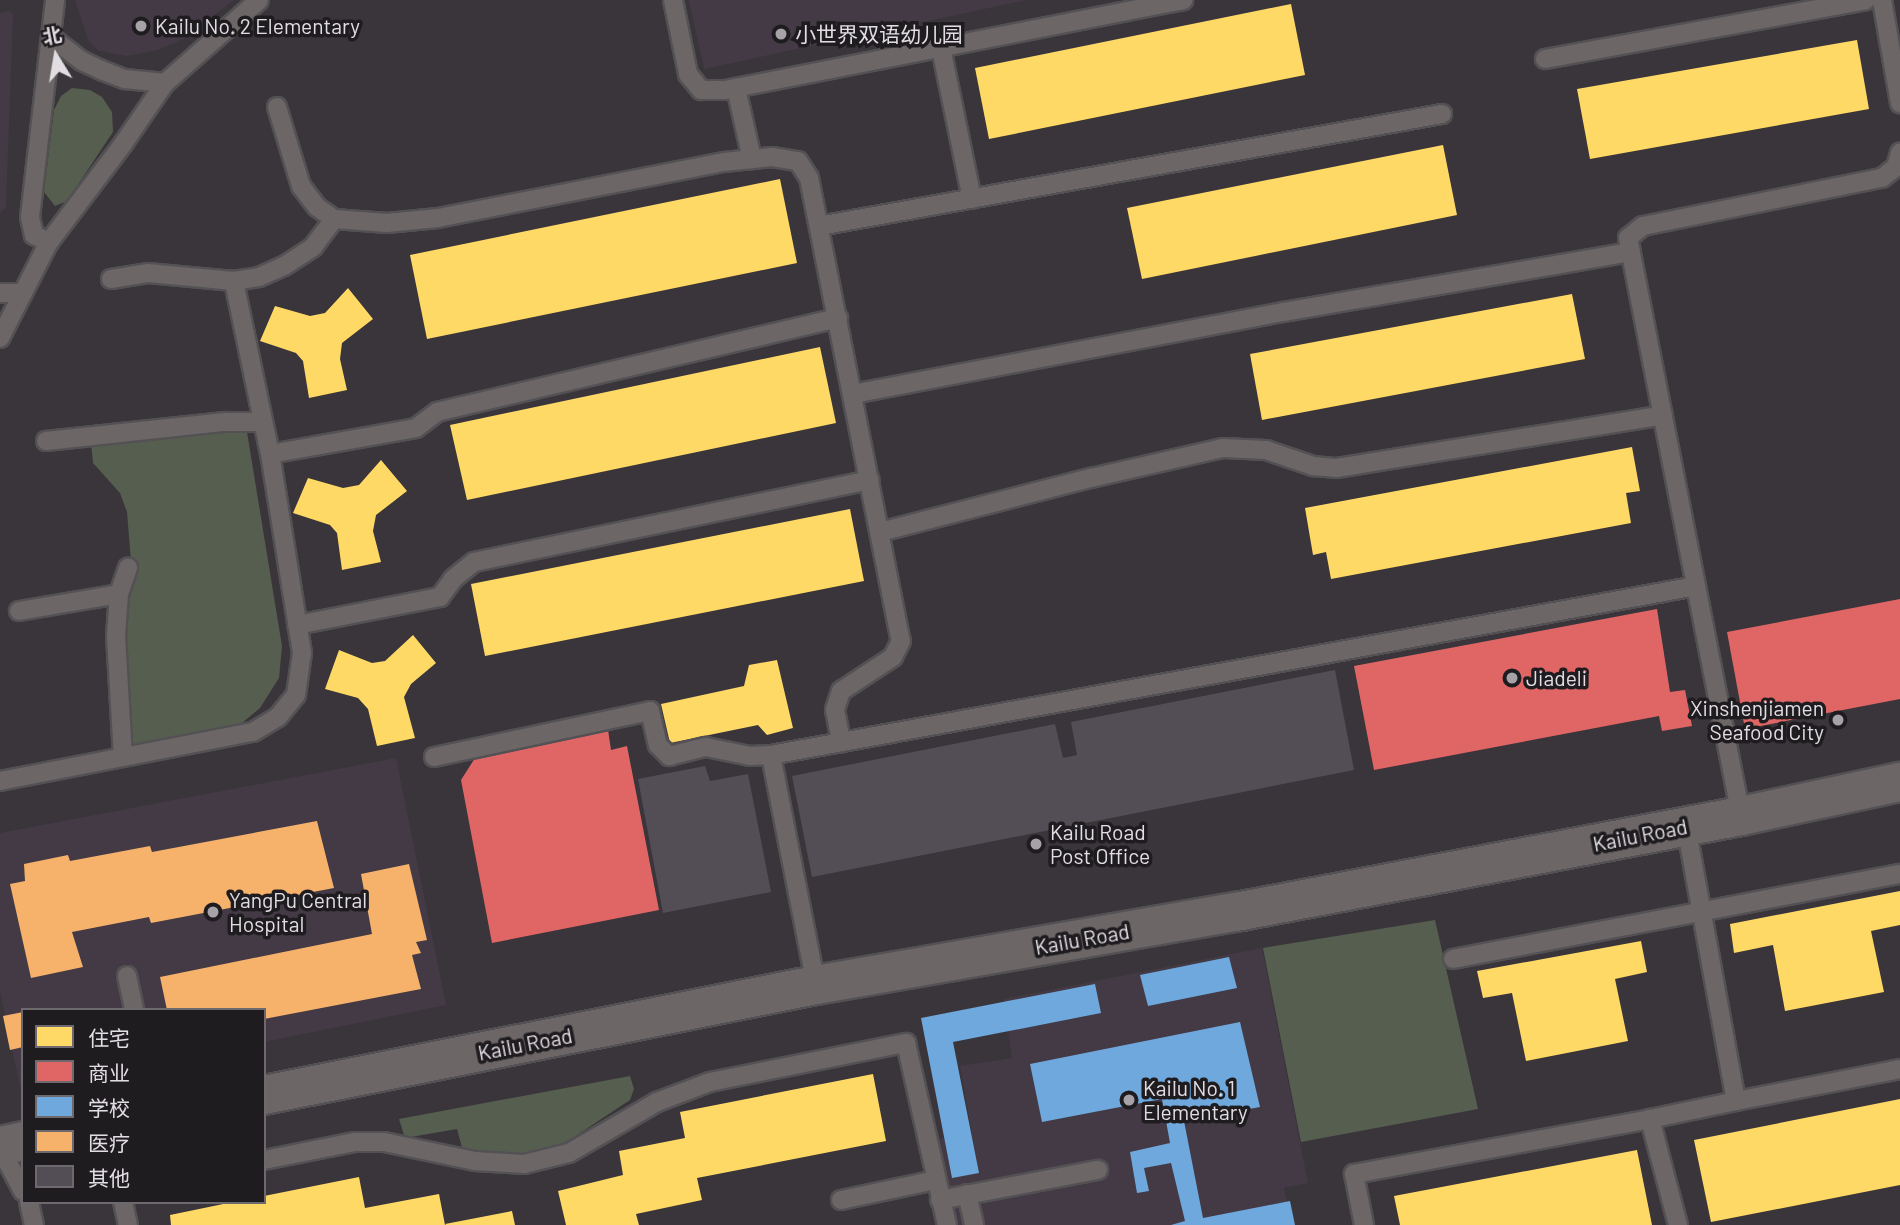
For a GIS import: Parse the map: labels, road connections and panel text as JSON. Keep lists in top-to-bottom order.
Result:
{
  "streets": {
    "street": ["Kailu Road"]
  },
  "places": [
    "Kailu No. 2 Elementary",
    "小世界双语幼儿园",
    "Jiadeli",
    "Xinshenjiamen Seafood City",
    "Kailu Road Post Office",
    "YangPu Central Hospital",
    "Kailu No. 1 Elementary"
  ],
  "legend": [
    "住宅",
    "商业",
    "学校",
    "医疗",
    "其他"
  ],
  "north": "top"
}
